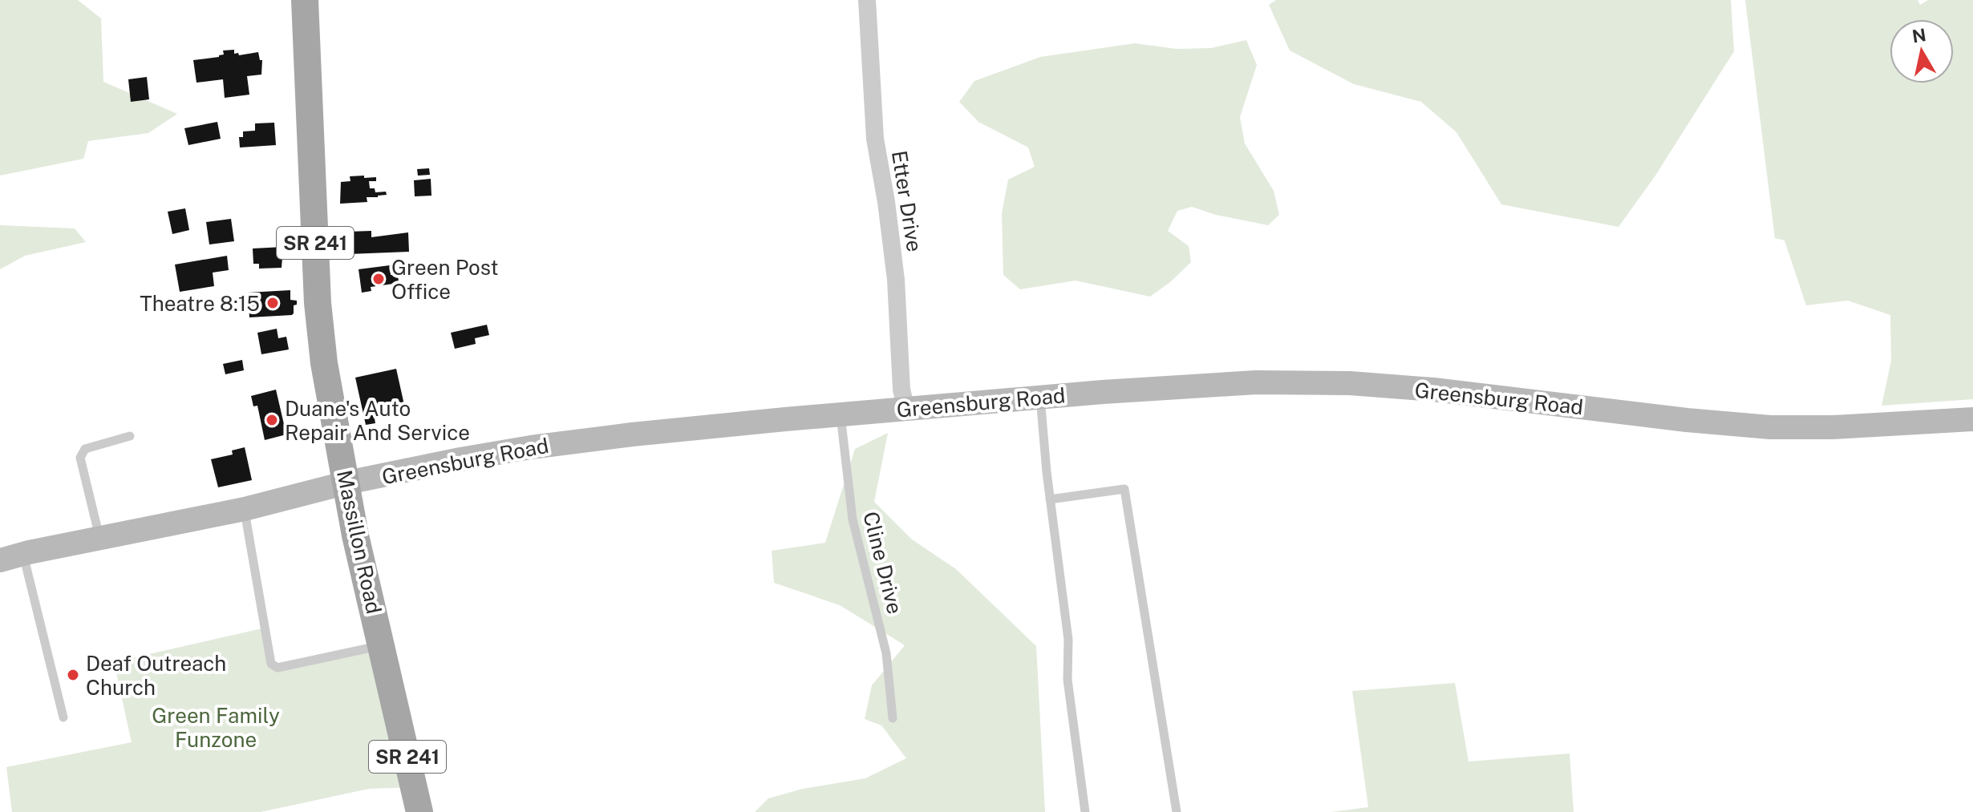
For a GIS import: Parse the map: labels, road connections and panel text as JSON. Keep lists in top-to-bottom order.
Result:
{
  "streets": {
    "main road": ["SR 241", "Greensburg Road", "Massillon Road"],
    "street": ["Etter Drive"],
    "lane": ["Cline Drive"]
  },
  "crossings": [
    ["Etter Drive", "Greensburg Road"],
    ["Greensburg Road", "Massillon Road"],
    ["Greensburg Road", "Cline Drive"]
  ],
  "parks": ["Green Family Funzone"],
  "places": [
    "Green Post Office",
    "Theatre 8:15",
    "Duane's Auto Repair And Service",
    "Deaf Outreach Church"
  ],
  "north": "top"
}
